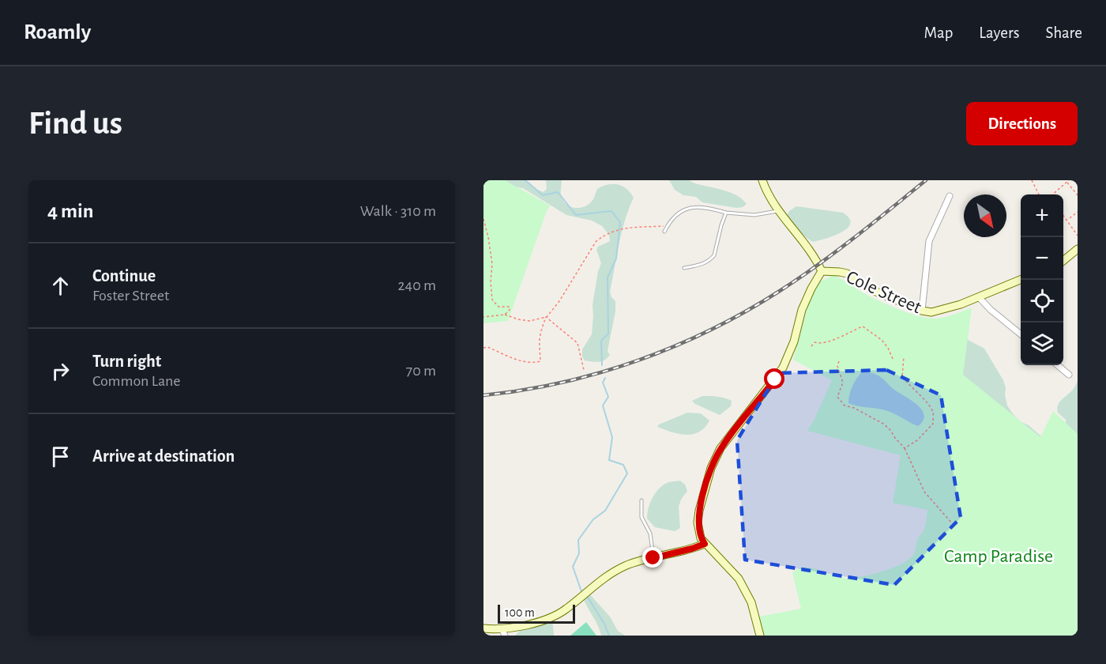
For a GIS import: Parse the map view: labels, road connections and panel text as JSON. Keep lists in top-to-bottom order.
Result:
{
  "streets": {
    "street": ["Cole Street"]
  },
  "parks": ["Camp Paradise"],
  "scale_bar": "100 m",
  "north": "bottom right",
  "page": {
    "header": "Roamly",
    "nav": ["Map", "Layers", "Share"],
    "buttons": "Directions",
    "title": "Find us",
    "heading": ["4 min", "Walk · 310 m"],
    "map_buttons": ["+", "−"],
    "list": [
      ["Continue", "Foster Street", "240 m"],
      ["Turn right", "Common Lane", "70 m"],
      "Arrive at destination"
    ],
    "scale": "100 m"
  }
}
